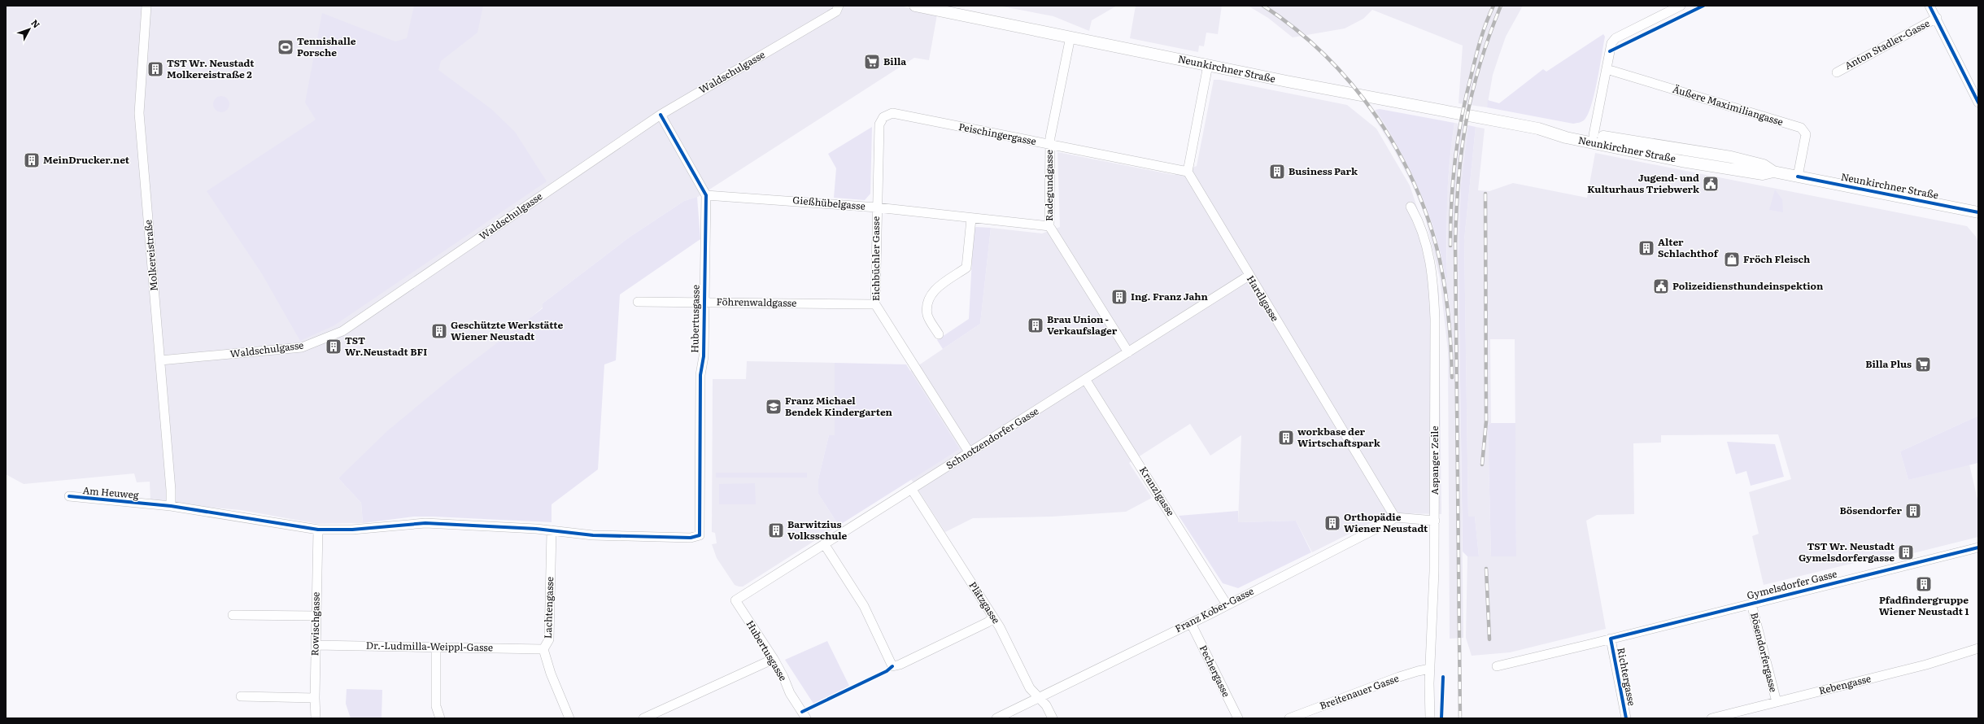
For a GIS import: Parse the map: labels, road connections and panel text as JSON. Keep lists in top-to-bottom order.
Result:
{
  "streets": {
    "main road": ["Neunkirchner Straße"],
    "street": [
      "Anton Stadler-Gasse",
      "Waldschulgasse",
      "Äußere Maximiliangasse",
      "Peischingergasse",
      "Radegundgasse",
      "Gießhübelgasse",
      "Molkereistraße",
      "Eichbüchler Gasse",
      "Hardlgasse",
      "Föhrenwaldgasse",
      "Hubertusgasse",
      "Schnotzendorfer Gasse",
      "Aspanger Zeile",
      "Kranzlgasse",
      "Am Heuweg",
      "Gymelsdorfer Gasse",
      "Plätzgasse",
      "Lachtengasse",
      "Franz Kober-Gasse",
      "Rowischgasse",
      "Dr.-Ludmilla-Weippl-Gasse",
      "Bösendorfergasse",
      "Pechergasse",
      "Richtergasse",
      "Rebengasse",
      "Breitenauer Gasse"
    ]
  },
  "crossings": [
    ["Neunkirchner Straße", "Äußere Maximiliangasse"],
    ["Neunkirchner Straße", "Radegundgasse"],
    ["Waldschulgasse", "Molkereistraße"],
    ["Peischingergasse", "Radegundgasse"],
    ["Peischingergasse", "Eichbüchler Gasse"],
    ["Peischingergasse", "Hardlgasse"],
    ["Radegundgasse", "Gießhübelgasse"],
    ["Radegundgasse", "Schnotzendorfer Gasse"],
    ["Gießhübelgasse", "Eichbüchler Gasse"],
    ["Gießhübelgasse", "Hubertusgasse"],
    ["Molkereistraße", "Am Heuweg"],
    ["Eichbüchler Gasse", "Föhrenwaldgasse"],
    ["Eichbüchler Gasse", "Schnotzendorfer Gasse"],
    ["Hardlgasse", "Schnotzendorfer Gasse"],
    ["Hardlgasse", "Franz Kober-Gasse"],
    ["Föhrenwaldgasse", "Hubertusgasse"],
    ["Hubertusgasse", "Schnotzendorfer Gasse"],
    ["Hubertusgasse", "Am Heuweg"],
    ["Schnotzendorfer Gasse", "Kranzlgasse"],
    ["Schnotzendorfer Gasse", "Plätzgasse"],
    ["Aspanger Zeile", "Breitenauer Gasse"],
    ["Kranzlgasse", "Franz Kober-Gasse"],
    ["Am Heuweg", "Lachtengasse"],
    ["Am Heuweg", "Rowischgasse"],
    ["Gymelsdorfer Gasse", "Bösendorfergasse"],
    ["Gymelsdorfer Gasse", "Richtergasse"],
    ["Plätzgasse", "Franz Kober-Gasse"],
    ["Lachtengasse", "Dr.-Ludmilla-Weippl-Gasse"],
    ["Franz Kober-Gasse", "Pechergasse"],
    ["Rowischgasse", "Dr.-Ludmilla-Weippl-Gasse"],
    ["Bösendorfergasse", "Rebengasse"]
  ],
  "places": {
    "sports": ["Tennishalle Porsche"],
    "supermarket": ["Billa", "Billa Plus"],
    "building": [
      "TST Wr. Neustadt Molkereistraße 2",
      "MeinDrucker.net",
      "Business Park",
      "Alter Schlachthof",
      "Ing. Franz Jahn",
      "Brau Union - Verkaufslager",
      "Geschützte Werkstätte Wiener Neustadt",
      "TST Wr.Neustadt BFI",
      "workbase der Wirtschaftspark",
      "Bösendorfer",
      "Orthopädie Wiener Neustadt",
      "Barwitzius Volksschule",
      "TST Wr. Neustadt Gymelsdorfergasse",
      "Pfadfindergruppe Wiener Neustadt 1"
    ],
    "public building": ["Jugend- und Kulturhaus Triebwerk", "Polizeidiensthundeinspektion"],
    "shop": ["Fröch Fleisch"],
    "school or university": ["Franz Michael Bendek Kindergarten"]
  },
  "north": "top right"
}
